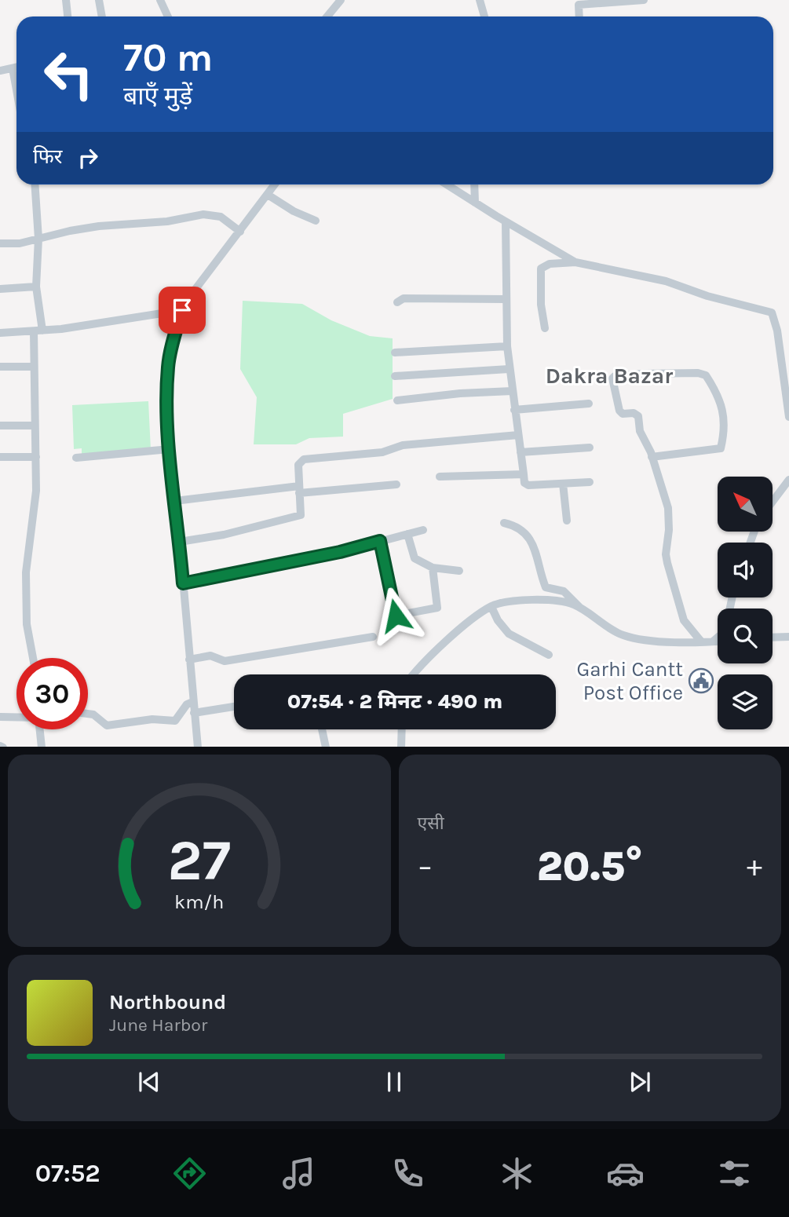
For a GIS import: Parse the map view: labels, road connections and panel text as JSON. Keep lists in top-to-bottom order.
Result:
{
  "districts": ["Dakra Bazar"],
  "places": {
    "public building": ["Garhi Cantt Post Office"]
  },
  "north": "top left",
  "page": {
    "turn": ["70 m", "बाएँ मुड़ें"],
    "then": "फिर",
    "limit": "30",
    "trip": "07:54 · 2 मिनट · 490 m",
    "tile": "एसी",
    "heat": ["−", "20.5°", "+"],
    "song": ["Northbound", "June Harbor"],
    "tabs": "07:52",
    "gauge": ["27", "km/h"]
  }
}
